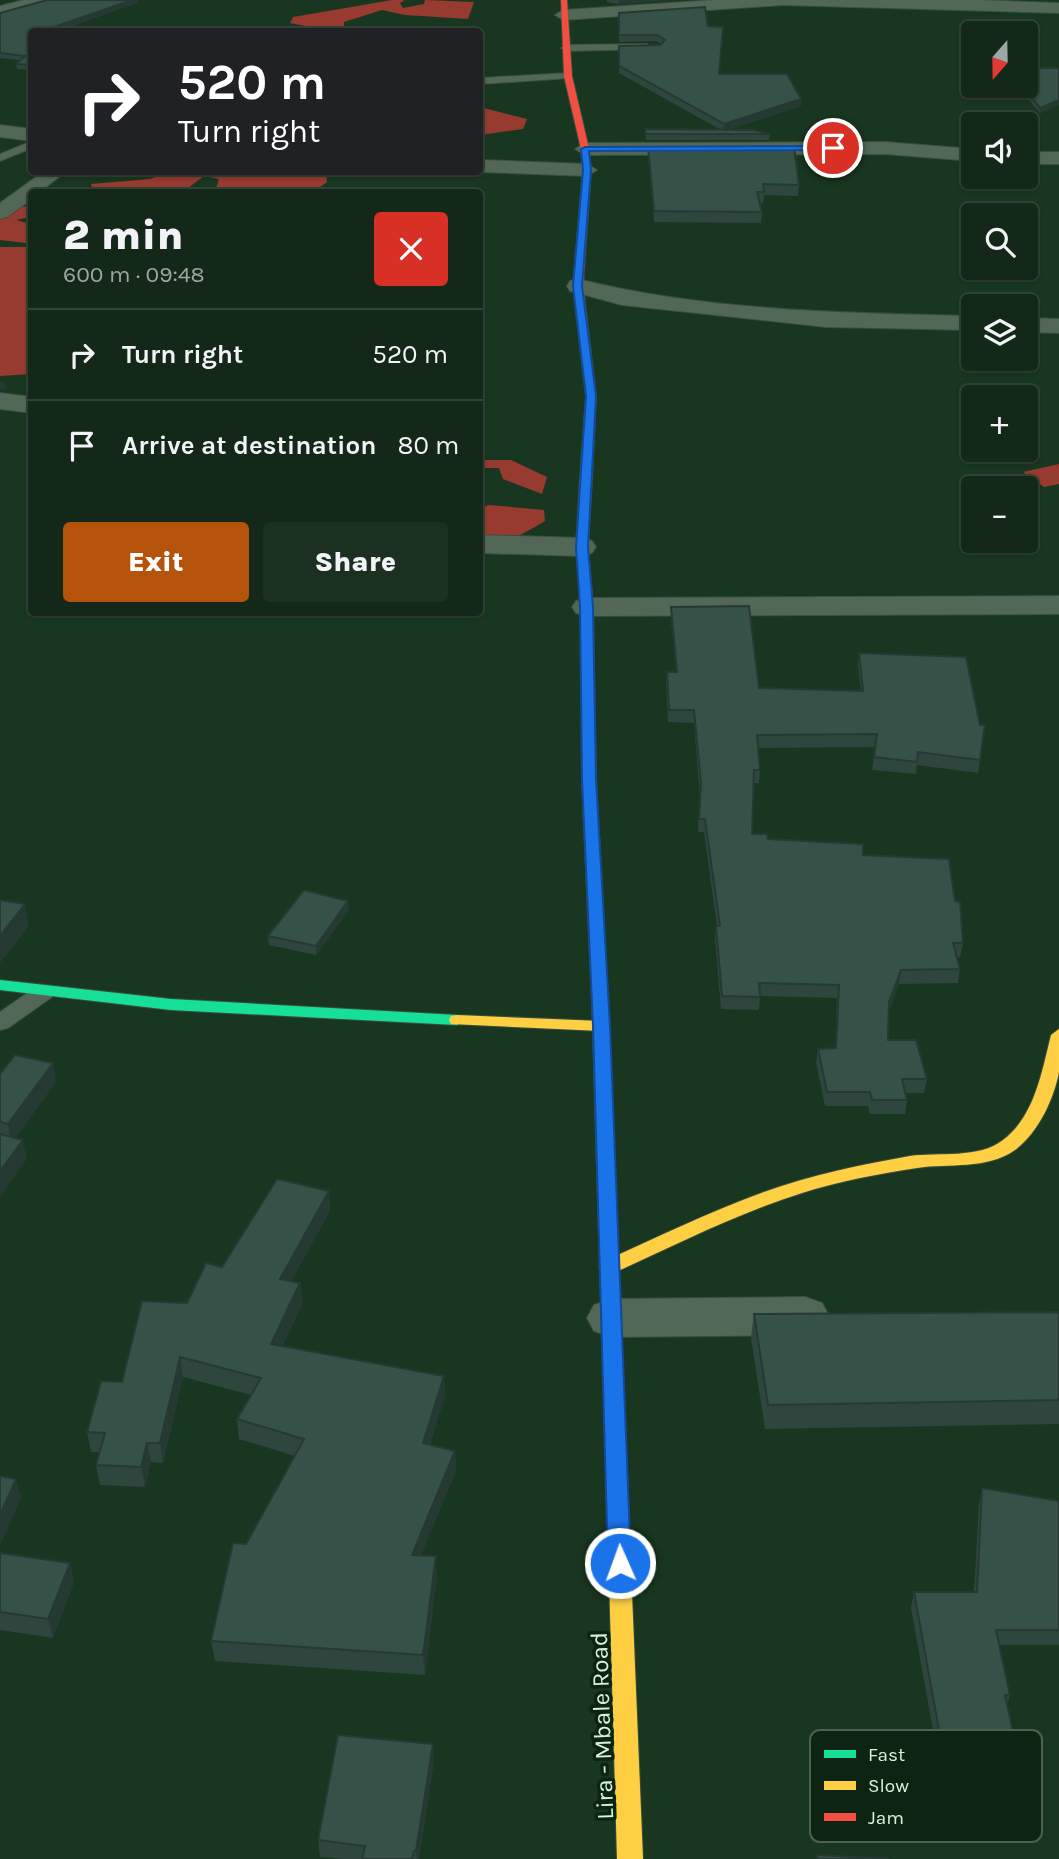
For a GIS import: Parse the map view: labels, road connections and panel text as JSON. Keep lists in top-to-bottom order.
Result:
{
  "streets": {
    "main road": ["Lira - Mbale Road"]
  },
  "legend": ["Fast", "Slow", "Jam"],
  "north": "bottom",
  "page": {
    "map_buttons": ["+", "−"],
    "turn": ["520 m", "Turn right"],
    "heading": ["2 min", "600 m · 09:48"],
    "list": [
      {
        "name": "Turn right",
        "value": "520 m"
      },
      {
        "name": "Arrive at destination",
        "value": "80 m"
      }
    ],
    "buttons": ["Exit", "Share"]
  }
}
